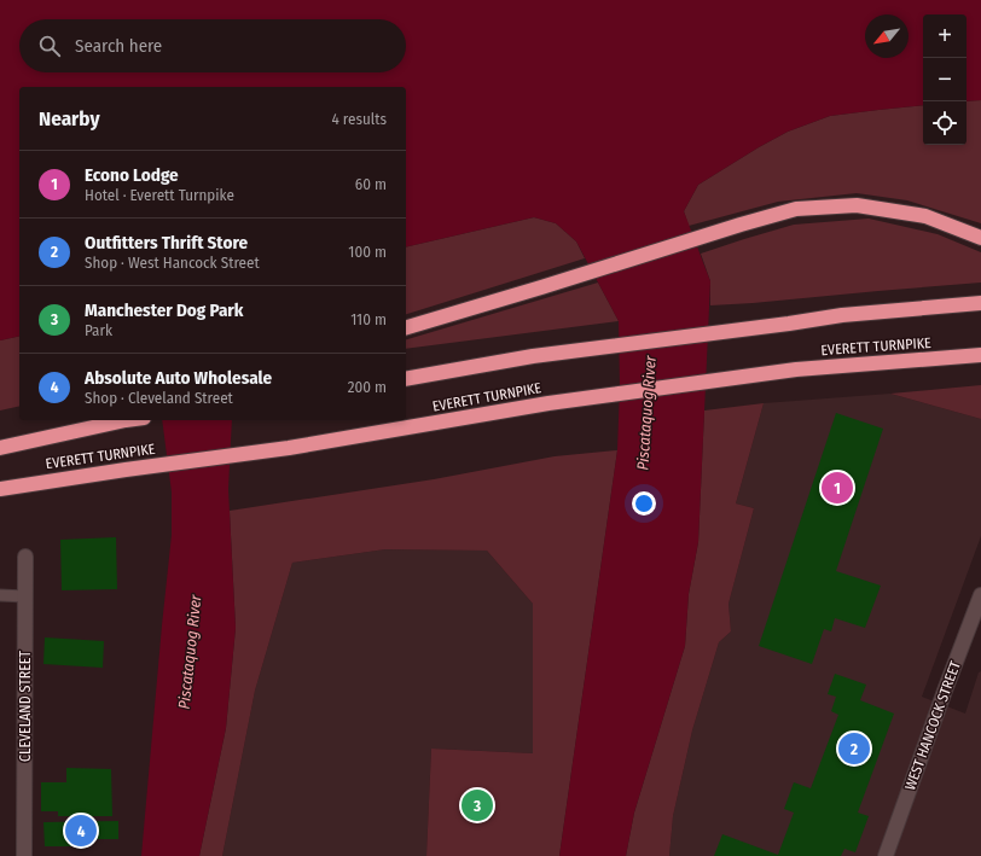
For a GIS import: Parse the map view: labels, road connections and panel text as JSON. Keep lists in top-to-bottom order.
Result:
{
  "streets": {
    "highway": ["EVERETT TURNPIKE"],
    "street": ["CLEVELAND STREET", "WEST HANCOCK STREET"]
  },
  "water": ["Piscataquog River"],
  "north": "bottom left",
  "page": {
    "map_buttons": ["+", "−"],
    "search": "Search here",
    "heading": ["Nearby", "4 results"],
    "list": [
      {
        "mark": "1",
        "name": "Econo Lodge",
        "note": "Hotel · Everett Turnpike",
        "value": "60 m"
      },
      {
        "mark": "2",
        "name": "Outfitters Thrift Store",
        "note": "Shop · West Hancock Street",
        "value": "100 m"
      },
      {
        "mark": "3",
        "name": "Manchester Dog Park",
        "note": "Park",
        "value": "110 m"
      },
      {
        "mark": "4",
        "name": "Absolute Auto Wholesale",
        "note": "Shop · Cleveland Street",
        "value": "200 m"
      }
    ],
    "pins": [
      "1",
      "2",
      "3",
      "4"
    ]
  }
}
